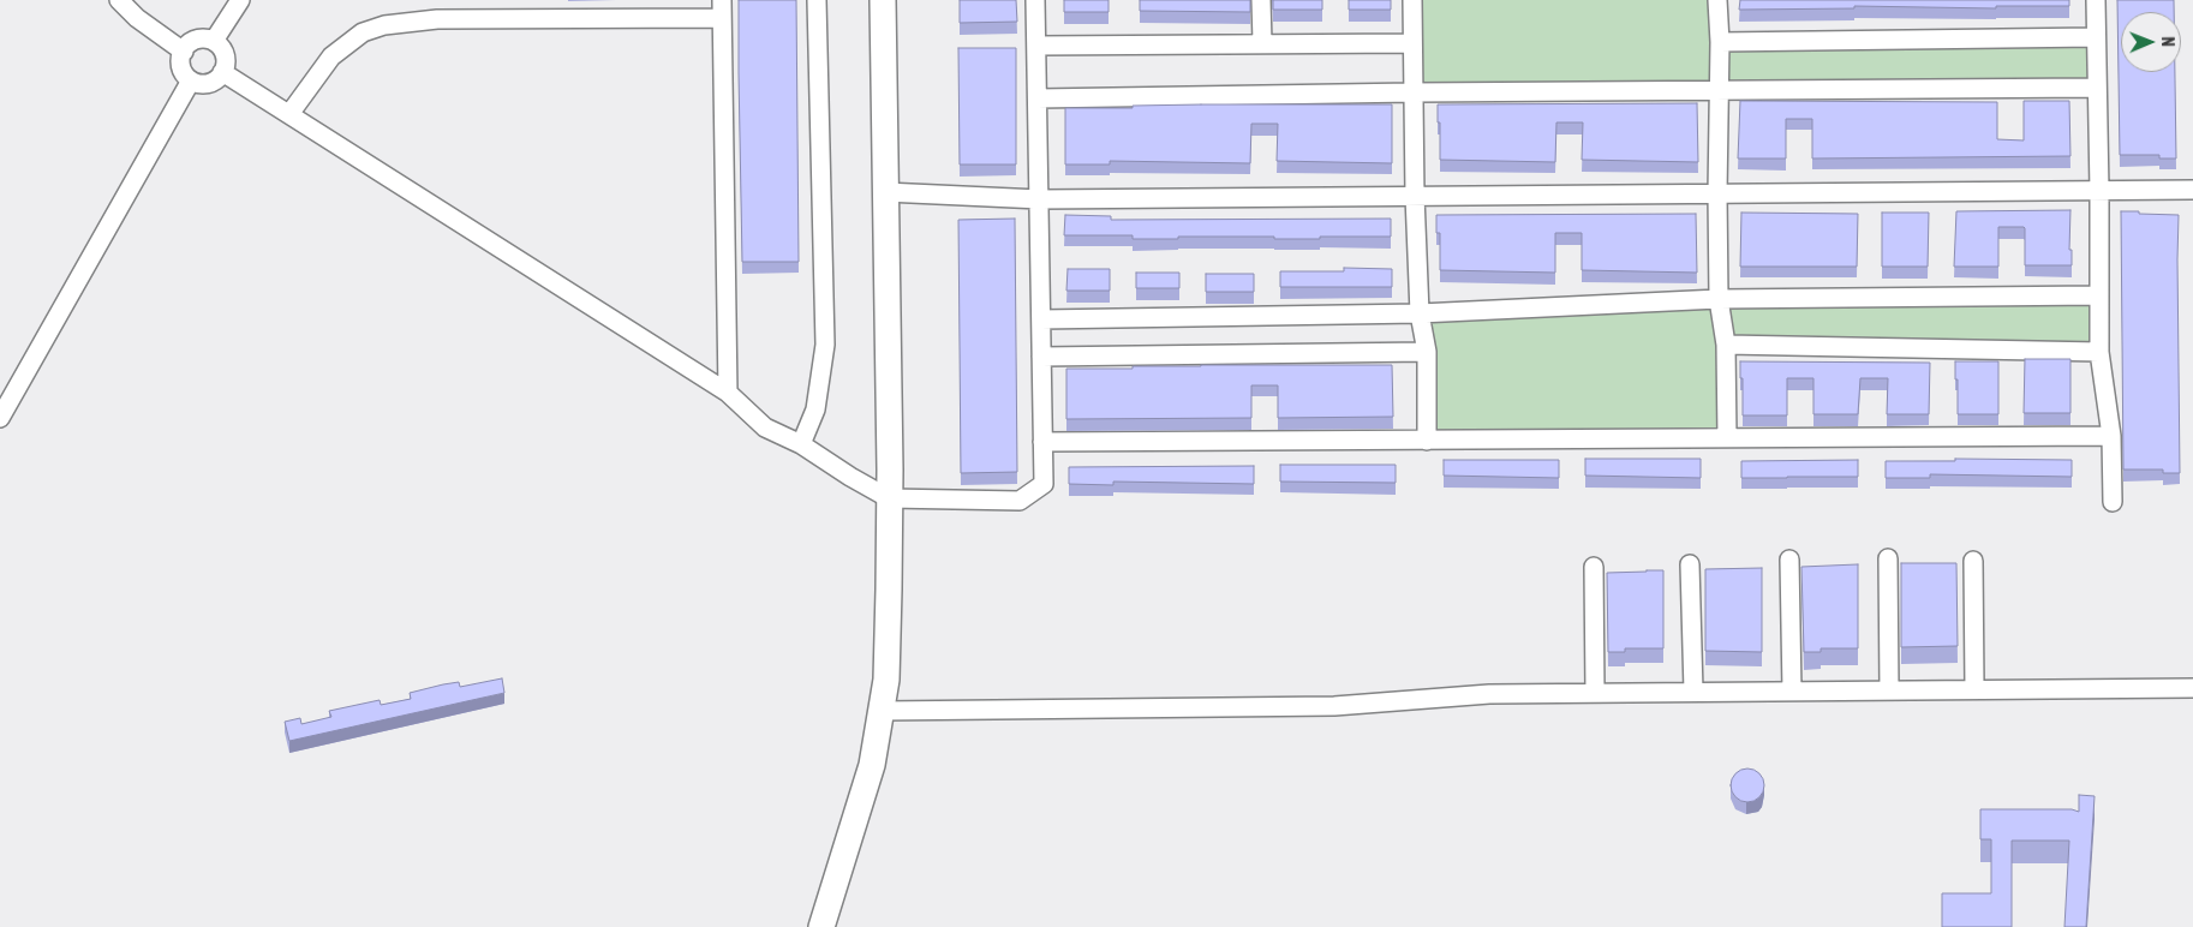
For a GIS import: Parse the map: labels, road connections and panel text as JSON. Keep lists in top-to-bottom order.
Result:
{
  "north": "right"
}
